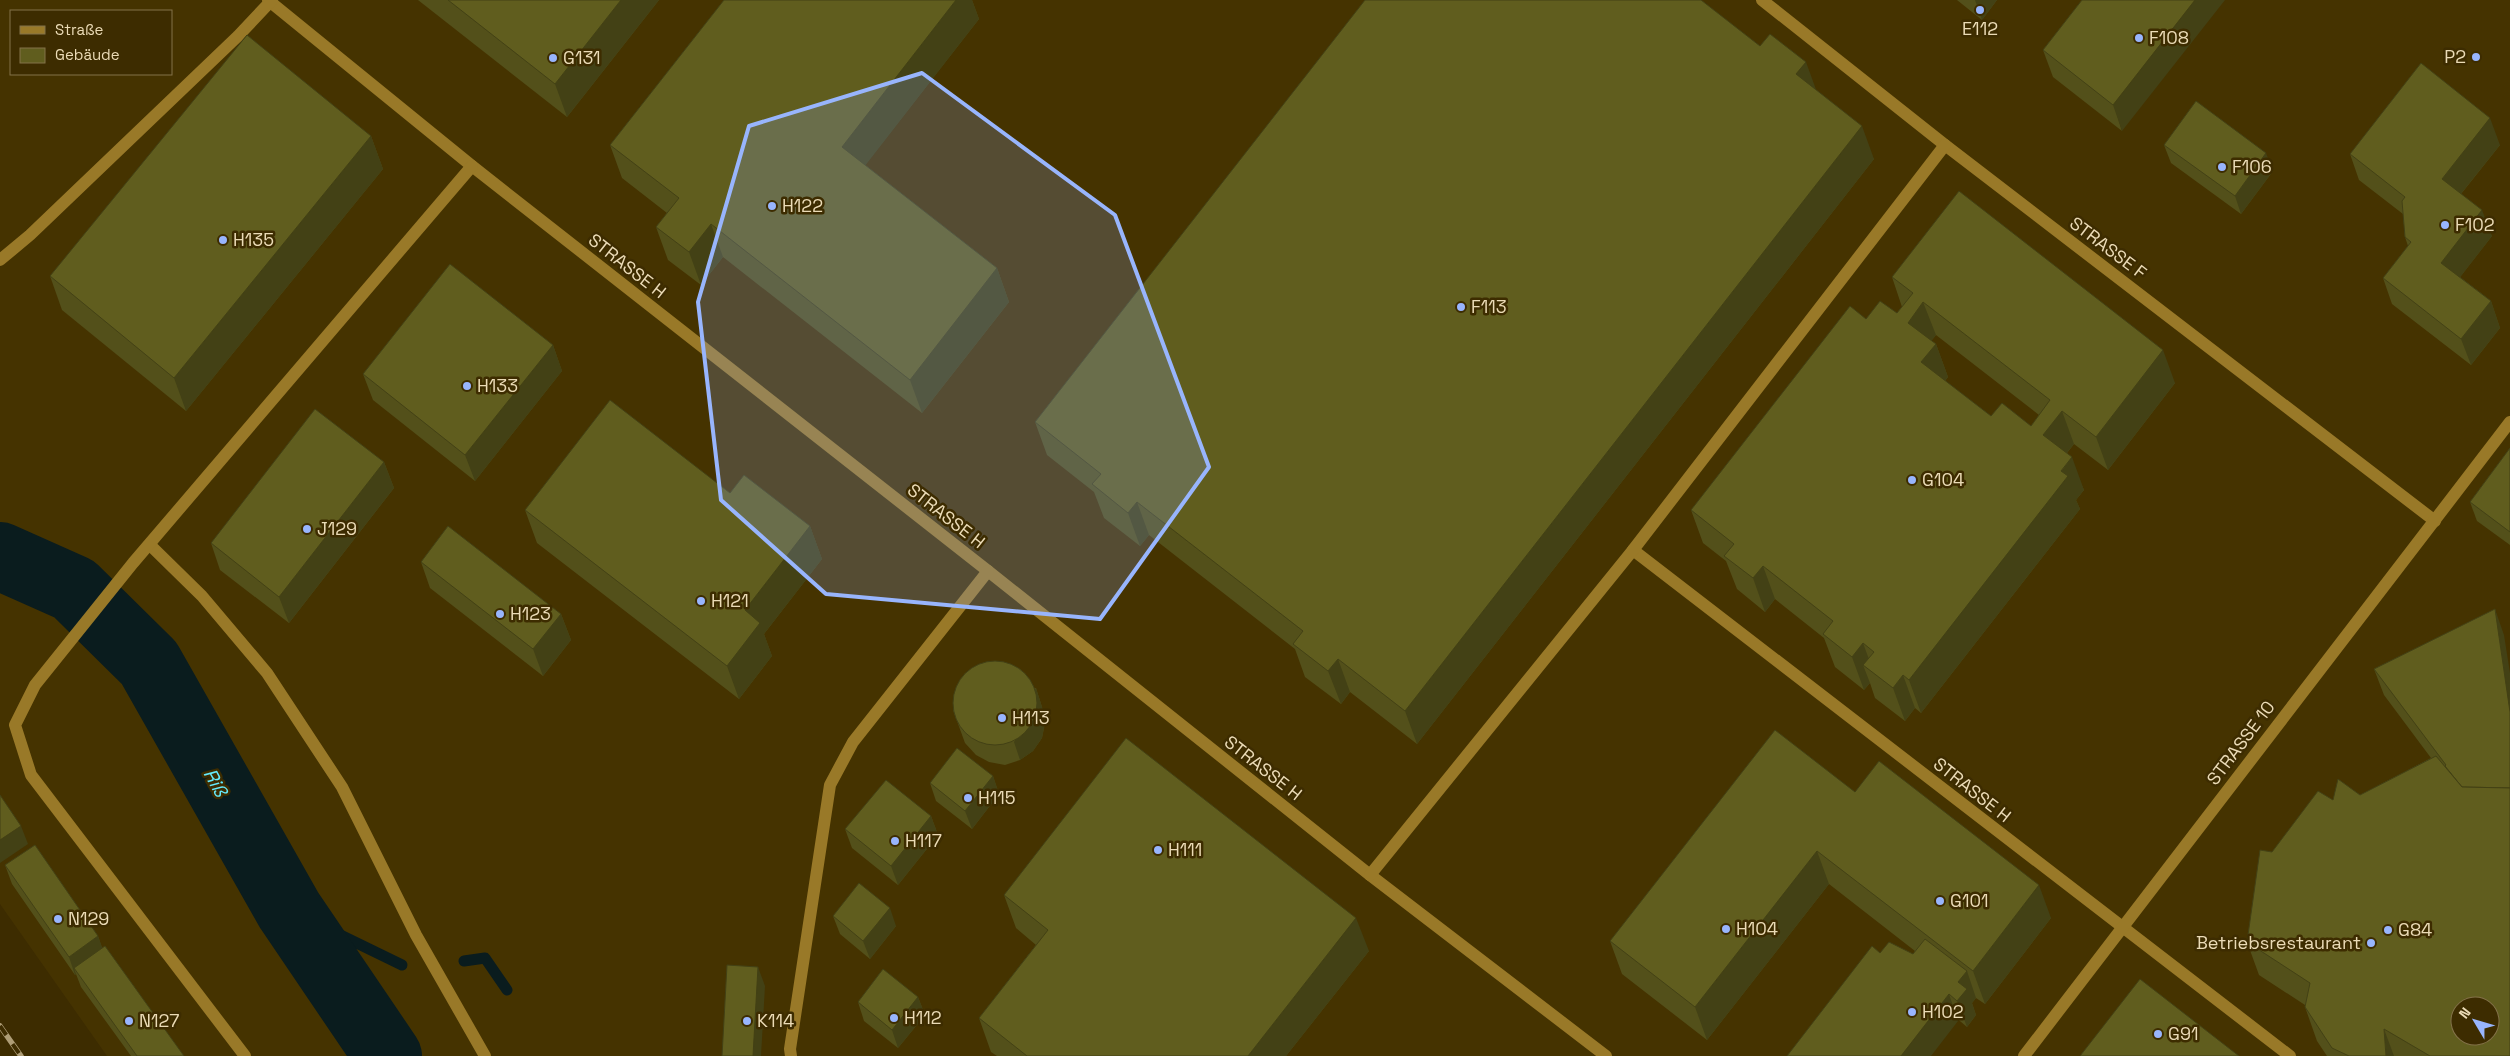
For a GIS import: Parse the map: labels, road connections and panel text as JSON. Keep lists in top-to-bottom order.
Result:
{
  "streets": {
    "lane": ["STRASSE F", "STRASSE H", "STRASSE 10"]
  },
  "crossings": [
    ["STRASSE F", "STRASSE 10"],
    ["STRASSE H", "STRASSE 10"]
  ],
  "water": ["Riß"],
  "places": [
    "E112",
    "F108",
    "P2",
    "G131",
    "F106",
    "H122",
    "F102",
    "H135",
    "F113",
    "H133",
    "G104",
    "J129",
    "H121",
    "H123",
    "H113",
    "H115",
    "H117",
    "H111",
    "G101",
    "N129",
    "H104",
    "G84",
    "Betriebsrestaurant",
    "H102",
    "H112",
    "N127",
    "K114",
    "G91"
  ],
  "legend": ["Straße", "Gebäude"],
  "north": "top left"
}
